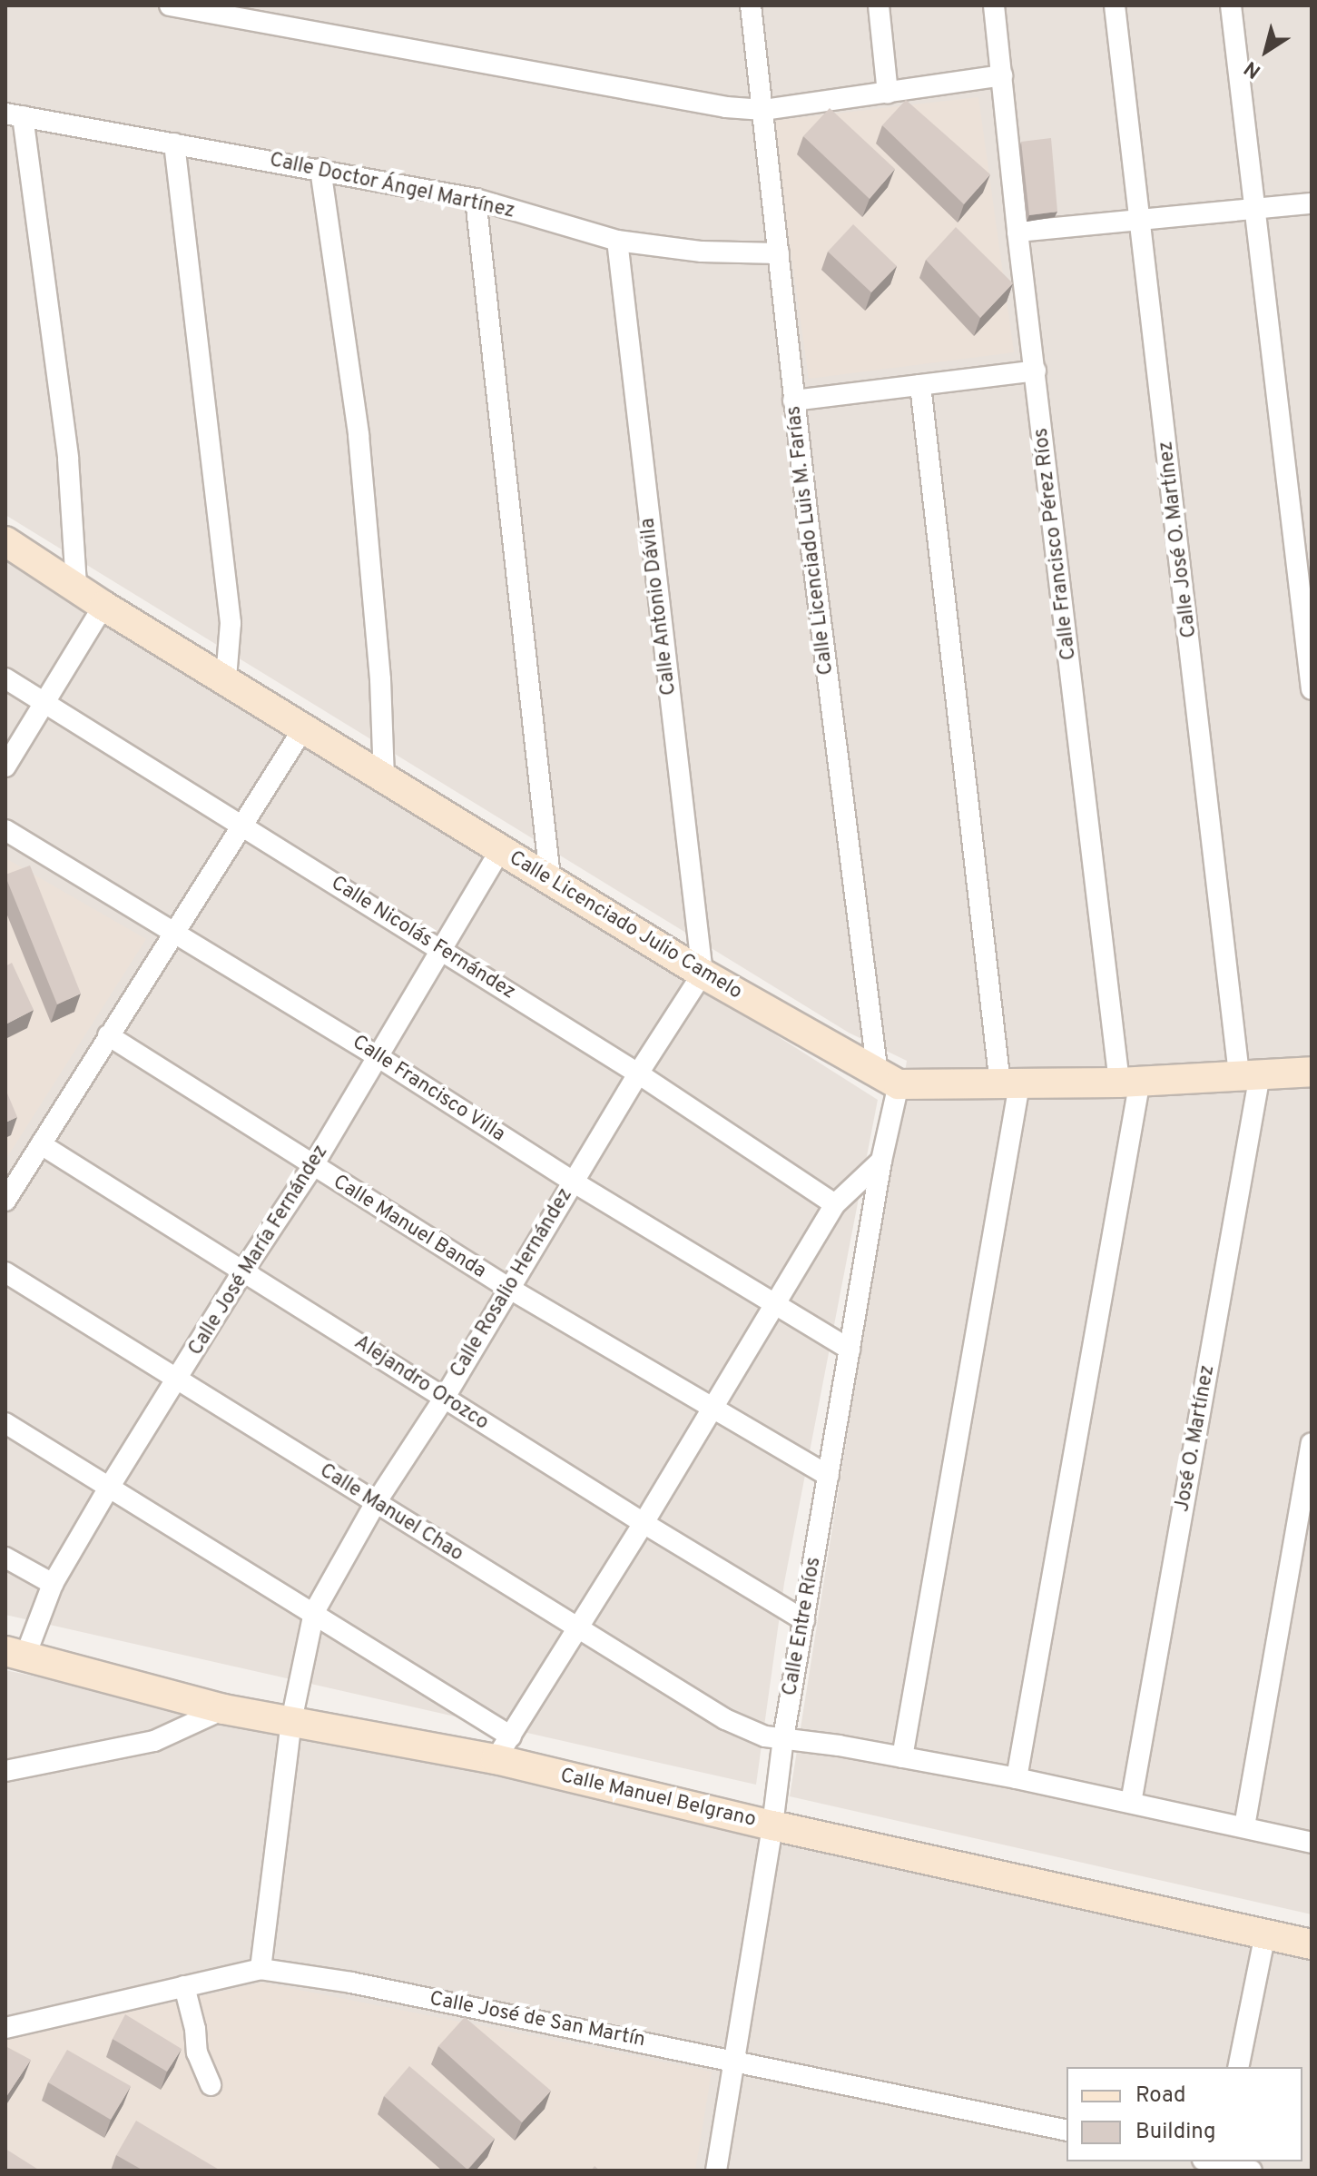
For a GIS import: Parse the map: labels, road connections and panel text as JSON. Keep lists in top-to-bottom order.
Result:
{
  "streets": {
    "street": [
      "Calle Doctor Ángel Martínez",
      "Calle José O. Martínez",
      "Calle Licenciado Luis M. Farías",
      "Calle Francisco Pérez Ríos",
      "Calle Antonio Dávila",
      "Calle Licenciado Julio Camelo",
      "Calle Nicolás Fernández",
      "Calle Francisco Villa",
      "Calle Manuel Banda",
      "Calle José María Fernández",
      "Calle Rosalio Hernández",
      "Alejandro Orozco",
      "José O. Martínez",
      "Calle Manuel Chao",
      "Calle Entre Ríos",
      "Calle Manuel Belgrano",
      "Calle José de San Martín"
    ]
  },
  "crossings": [
    ["Calle Doctor Ángel Martínez", "Calle Licenciado Luis M. Farías"],
    ["Calle Doctor Ángel Martínez", "Calle Antonio Dávila"],
    ["Calle José O. Martínez", "Calle Licenciado Julio Camelo"],
    ["Calle José O. Martínez", "José O. Martínez"],
    ["Calle Licenciado Luis M. Farías", "Calle Licenciado Julio Camelo"],
    ["Calle Licenciado Luis M. Farías", "Calle Entre Ríos"],
    ["Calle Francisco Pérez Ríos", "Calle Licenciado Julio Camelo"],
    ["Calle Francisco Pérez Ríos", "Calle Manuel Chao"],
    ["Calle Antonio Dávila", "Calle Licenciado Julio Camelo"],
    ["Calle Antonio Dávila", "Calle Rosalio Hernández"],
    ["Calle Licenciado Julio Camelo", "Calle José María Fernández"],
    ["Calle Licenciado Julio Camelo", "Calle Rosalio Hernández"],
    ["Calle Licenciado Julio Camelo", "José O. Martínez"],
    ["Calle Licenciado Julio Camelo", "Calle Entre Ríos"],
    ["Calle Nicolás Fernández", "Calle José María Fernández"],
    ["Calle Nicolás Fernández", "Calle Rosalio Hernández"],
    ["Calle Francisco Villa", "Calle José María Fernández"],
    ["Calle Francisco Villa", "Calle Rosalio Hernández"],
    ["Calle Francisco Villa", "Calle Entre Ríos"],
    ["Calle Manuel Banda", "Calle José María Fernández"],
    ["Calle Manuel Banda", "Calle Rosalio Hernández"],
    ["Calle Manuel Banda", "Calle Entre Ríos"],
    ["Calle José María Fernández", "Alejandro Orozco"],
    ["Calle José María Fernández", "Calle Manuel Chao"],
    ["Calle José María Fernández", "Calle Manuel Belgrano"],
    ["Calle Rosalio Hernández", "Alejandro Orozco"],
    ["Calle Rosalio Hernández", "Calle Manuel Chao"],
    ["Calle Rosalio Hernández", "Calle Manuel Belgrano"],
    ["Calle Rosalio Hernández", "Calle José de San Martín"],
    ["Alejandro Orozco", "Calle Entre Ríos"],
    ["José O. Martínez", "Calle Manuel Chao"],
    ["Calle Manuel Chao", "Calle Entre Ríos"],
    ["Calle Entre Ríos", "Calle Manuel Belgrano"],
    ["Calle Entre Ríos", "Calle José de San Martín"]
  ],
  "legend": ["Road", "Building"],
  "north": "bottom left"
}
